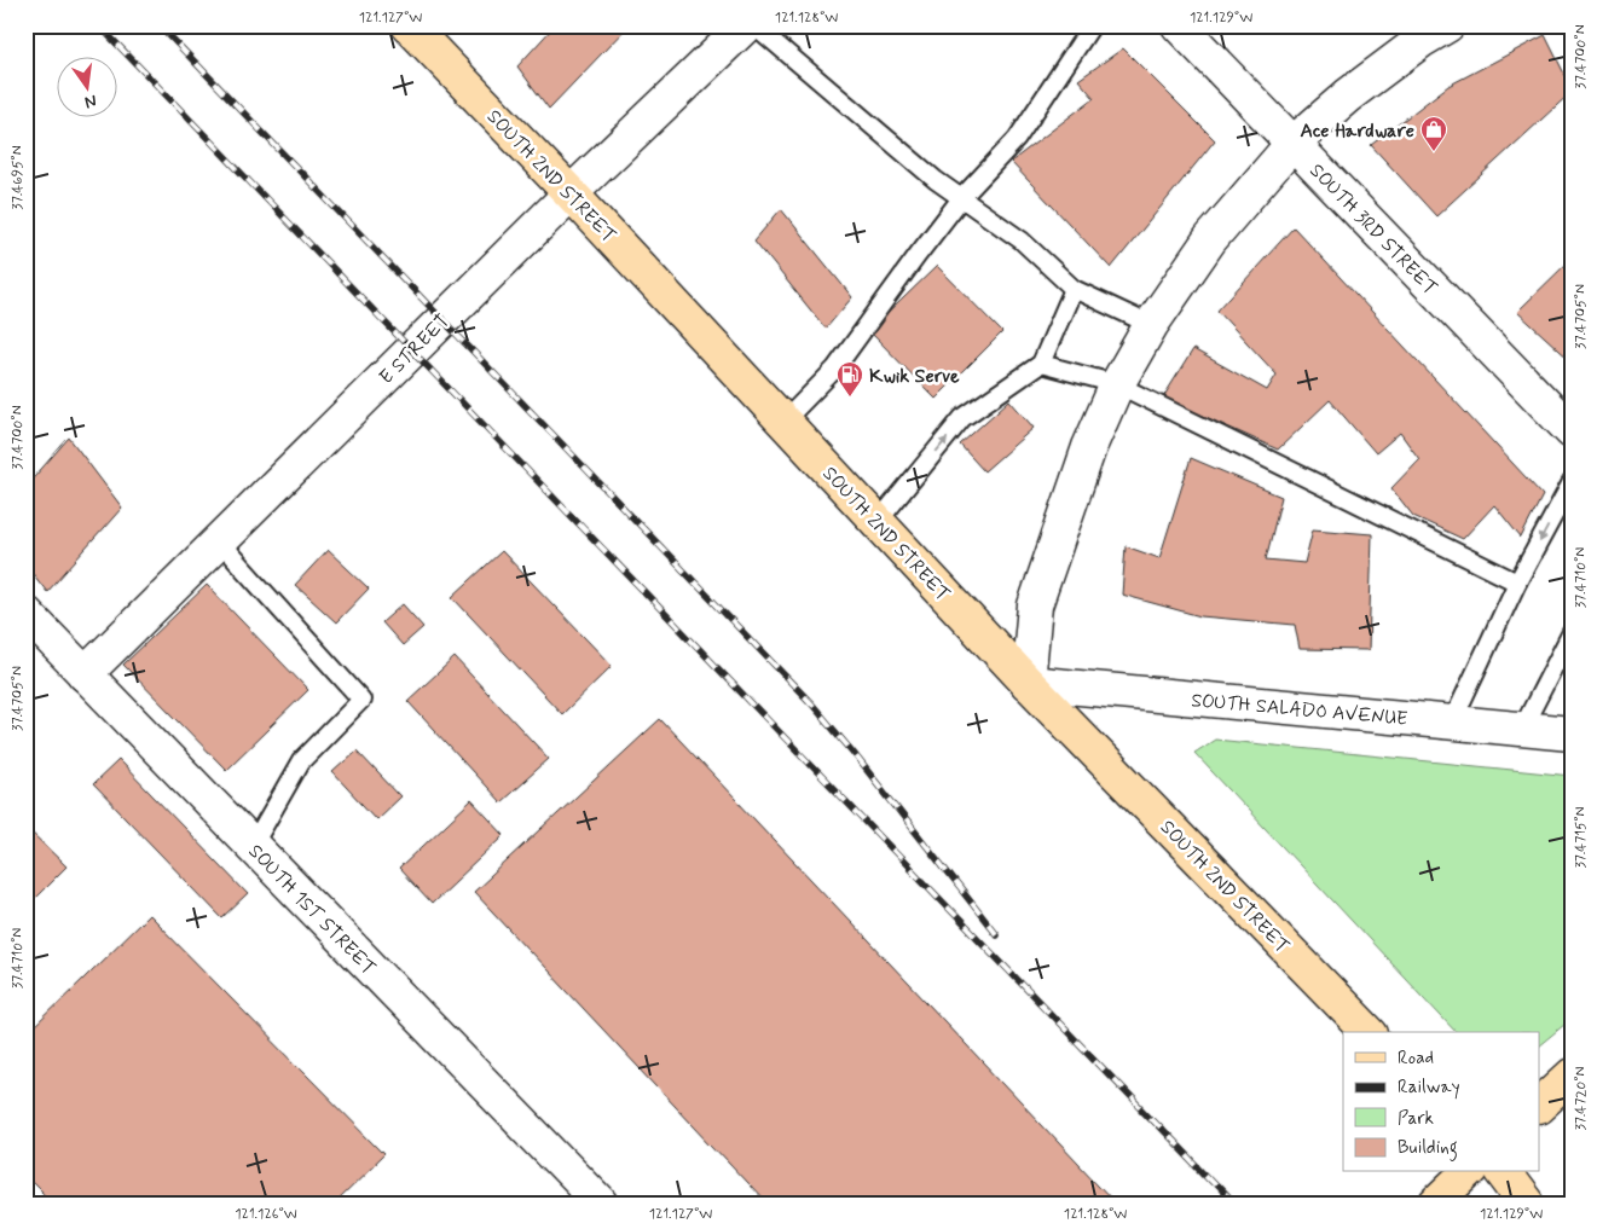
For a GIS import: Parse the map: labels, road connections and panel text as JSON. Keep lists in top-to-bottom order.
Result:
{
  "streets": {
    "main road": ["SOUTH 2ND STREET"],
    "street": [
      "SOUTH 3RD STREET",
      "E STREET",
      "SOUTH SALADO AVENUE",
      "SOUTH 1ST STREET"
    ]
  },
  "crossings": [
    ["SOUTH 2ND STREET", "E STREET"],
    ["SOUTH 2ND STREET", "SOUTH SALADO AVENUE"],
    ["E STREET", "SOUTH 1ST STREET"]
  ],
  "places": {
    "shop": ["Ace Hardware"],
    "fuel station": ["Kwik Serve"]
  },
  "legend": [
    "Road",
    "Railway",
    "Park",
    "Building"
  ],
  "north": "bottom",
  "coordinates": [
    "121.127°W",
    "121.128°W",
    "121.129°W",
    "37.4700°N",
    "37.4695°N",
    "37.4705°N",
    "37.4710°N",
    "37.4715°N",
    "37.4720°N",
    "121.126°W"
  ]
}
